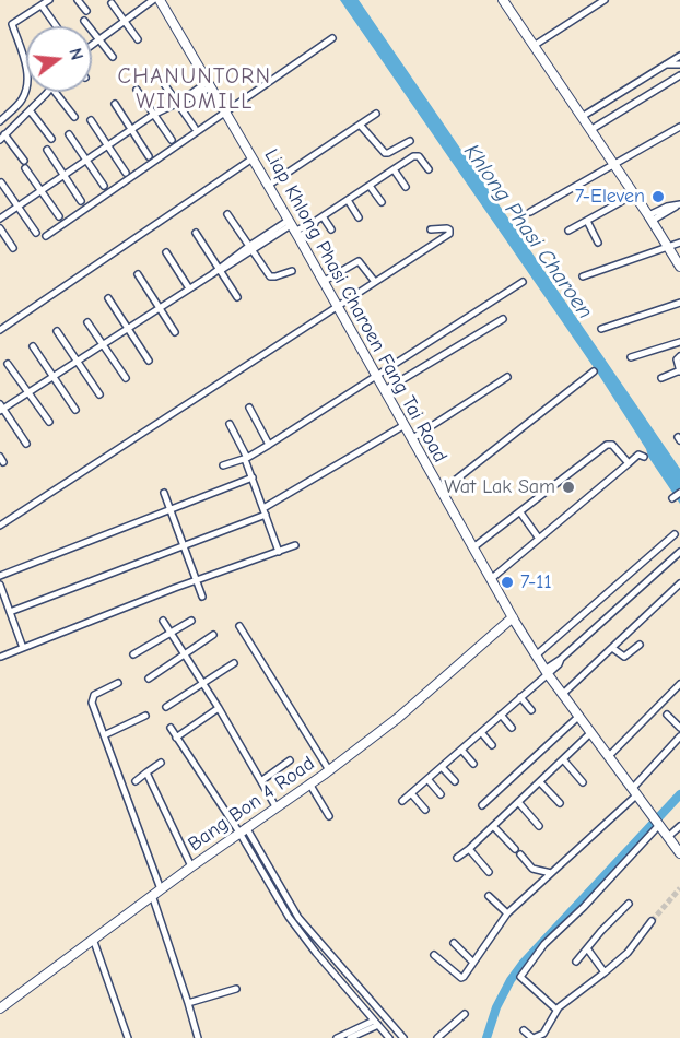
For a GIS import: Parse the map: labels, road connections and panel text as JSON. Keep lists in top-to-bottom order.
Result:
{
  "streets": {
    "street": ["Liap Khlong Phasi Charoen Fang Tai Road", "Bang Bon 4 Road"]
  },
  "crossings": [
    ["Liap Khlong Phasi Charoen Fang Tai Road", "Bang Bon 4 Road"]
  ],
  "districts": ["CHANUNTORN WINDMILL"],
  "water": ["Khlong Phasi Charoen"],
  "places": ["7-Eleven", "Wat Lak Sam", "7-11"],
  "north": "right"
}
